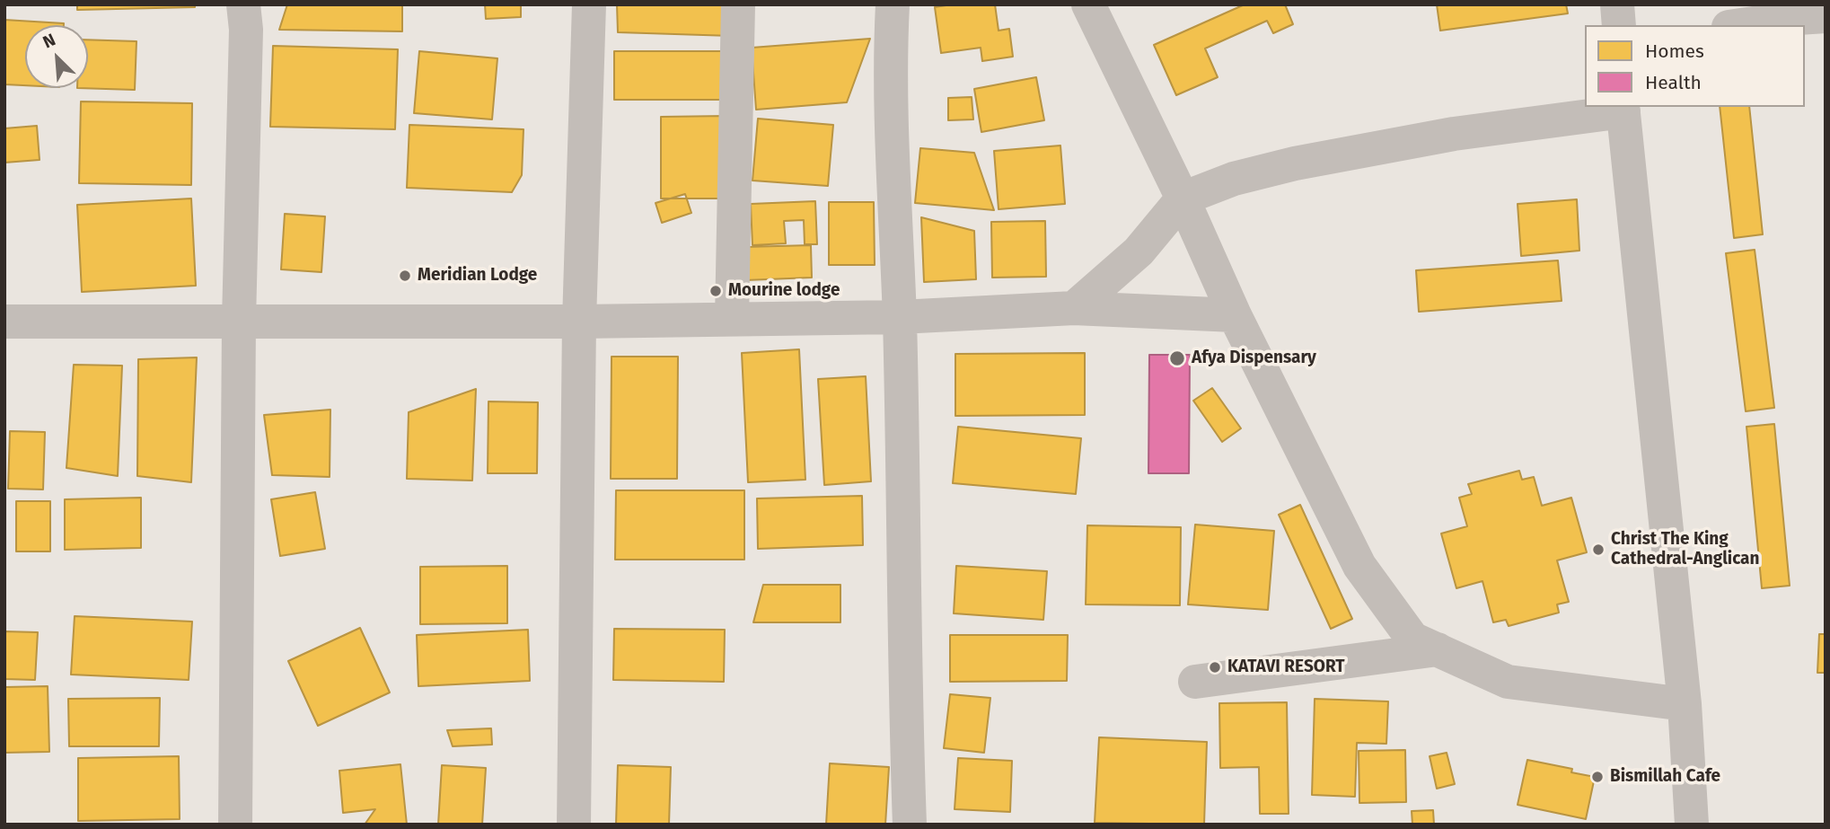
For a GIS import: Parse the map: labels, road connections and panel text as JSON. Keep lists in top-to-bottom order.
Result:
{
  "places": [
    "Meridian Lodge",
    "Mourine lodge",
    "Afya Dispensary",
    "Christ The King Cathedral-Anglican",
    "KATAVI RESORT",
    "Bismillah Cafe"
  ],
  "legend": ["Homes", "Health"],
  "north": "top left"
}
